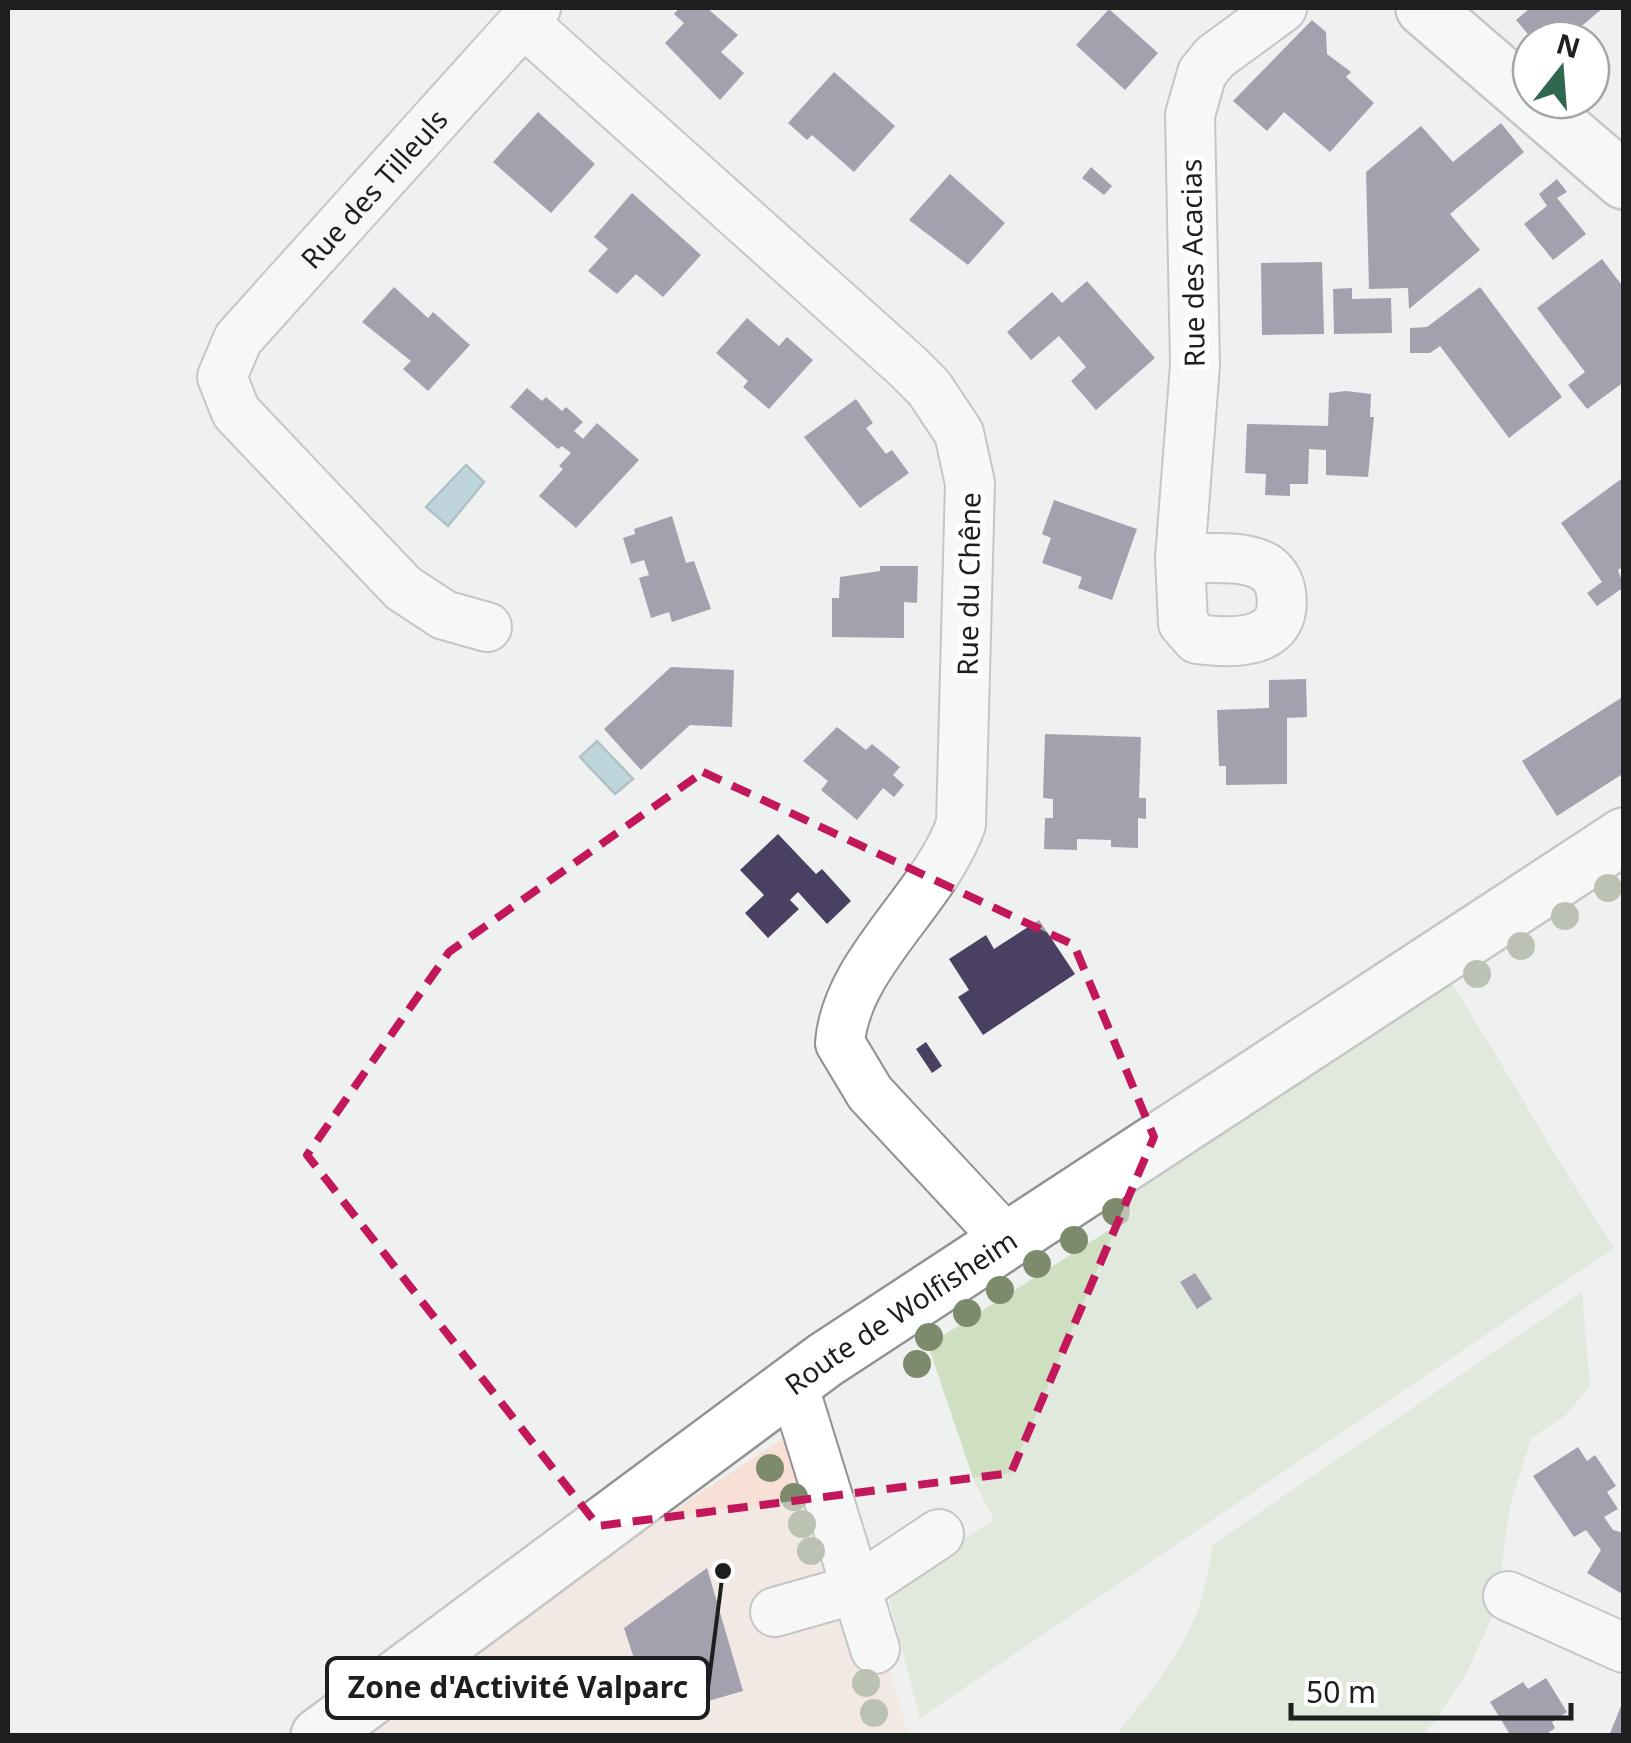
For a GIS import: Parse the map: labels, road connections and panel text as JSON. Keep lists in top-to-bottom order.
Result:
{
  "streets": {
    "main road": ["Route de Wolfisheim"],
    "street": ["Rue des Tilleuls", "Rue des Acacias", "Rue du Chêne"]
  },
  "crossings": [
    ["Rue des Tilleuls", "Rue du Chêne"],
    ["Rue du Chêne", "Route de Wolfisheim"]
  ],
  "places": ["Zone d'Activité Valparc"],
  "scale_bar": "50 m",
  "north": "top"
}
